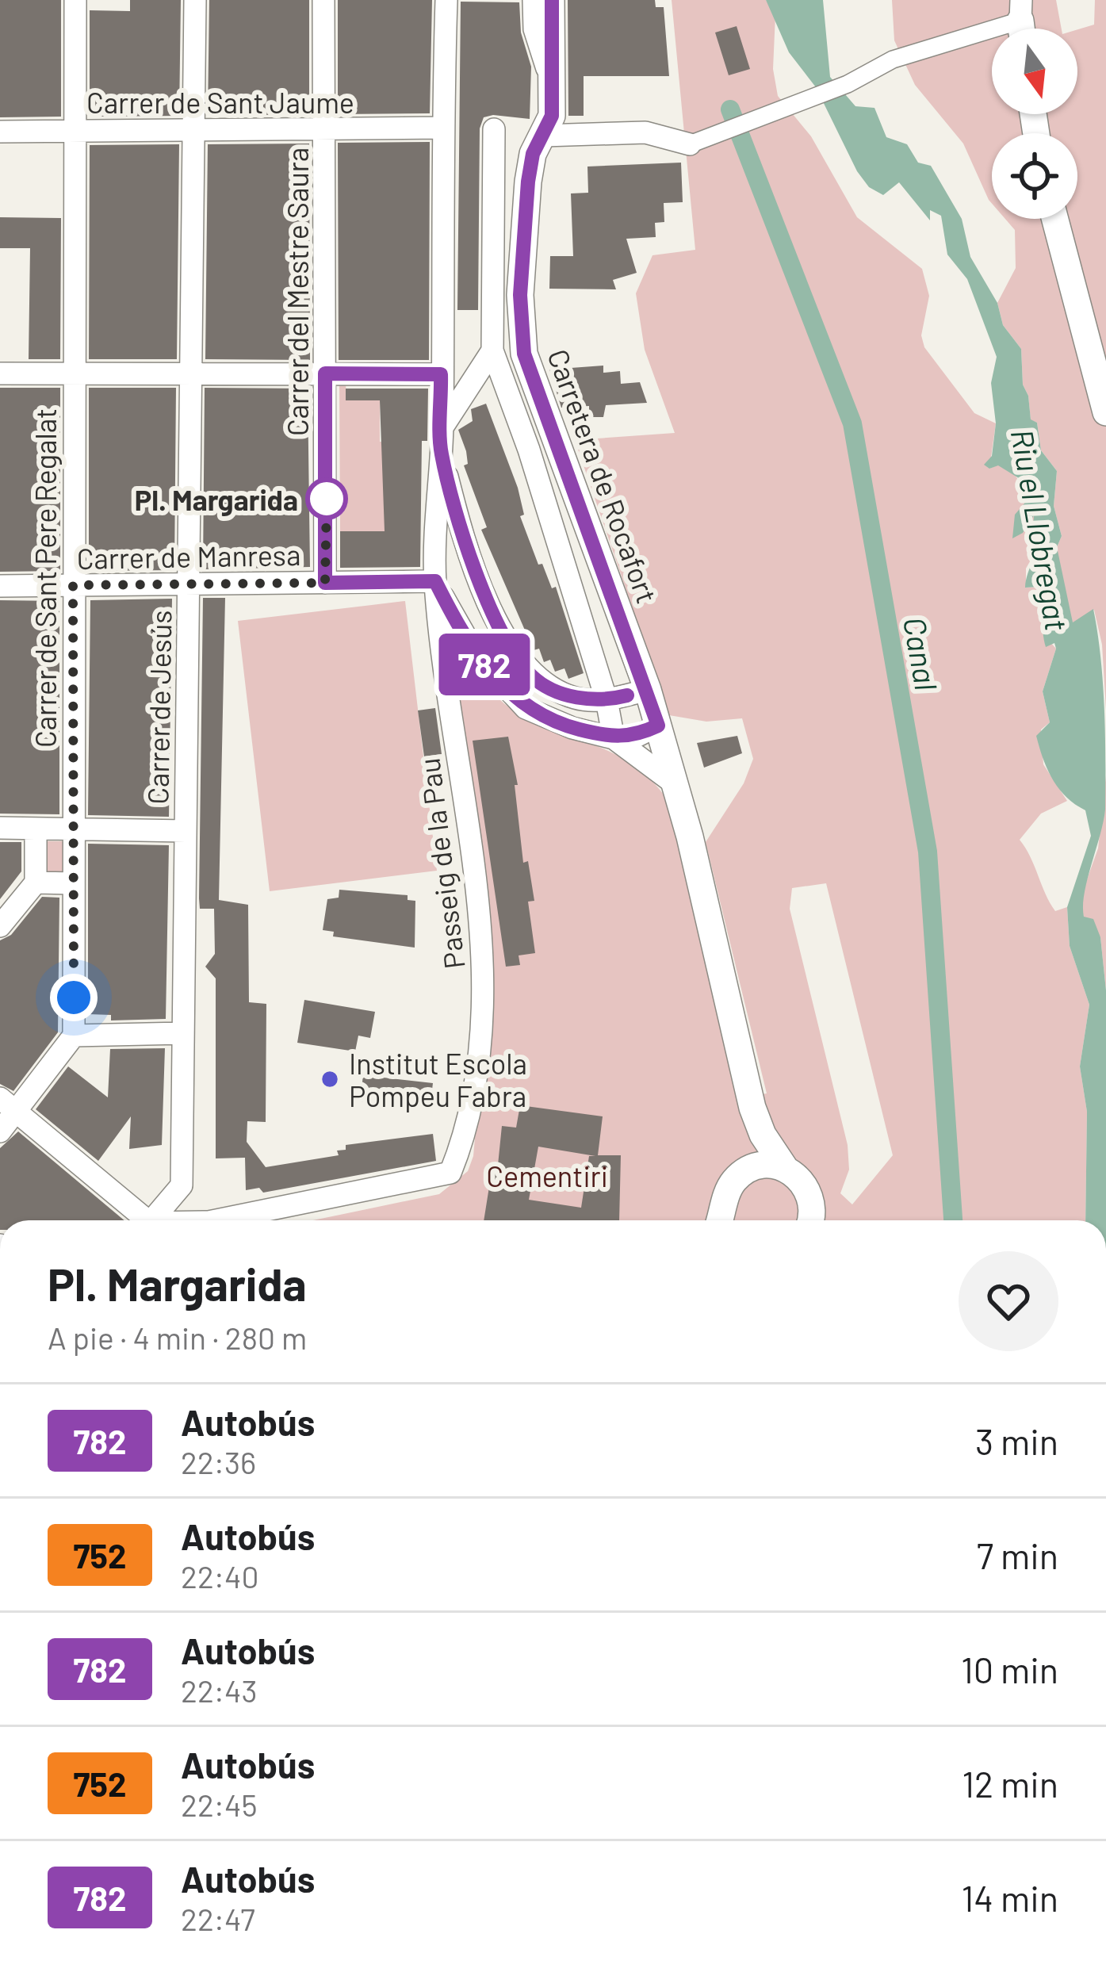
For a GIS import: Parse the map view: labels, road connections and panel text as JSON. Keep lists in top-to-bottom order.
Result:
{
  "streets": {
    "street": [
      "Carrer de Sant Jaume",
      "Carrer del Mestre Saura",
      "Carretera de Rocafort",
      "Carrer de Manresa",
      "Carrer de Sant Pere Regalat",
      "Carrer de Jesús",
      "Passeig de la Pau"
    ]
  },
  "crossings": [
    ["Carrer de Sant Jaume", "Carrer del Mestre Saura"],
    ["Carrer de Sant Jaume", "Carrer de Sant Pere Regalat"],
    ["Carrer de Sant Jaume", "Carrer de Jesús"],
    ["Carrer del Mestre Saura", "Carrer de Manresa"],
    ["Carrer de Manresa", "Carrer de Sant Pere Regalat"],
    ["Carrer de Manresa", "Carrer de Jesús"],
    ["Carrer de Manresa", "Passeig de la Pau"]
  ],
  "water": ["Riu el Llobregat", "Canal"],
  "parks": ["Cementiri"],
  "places": ["Pl. Margarida", "Institut Escola Pompeu Fabra"],
  "lines": ["bus line 782"],
  "north": "bottom",
  "page": {
    "on_map": "782",
    "heading": ["Pl. Margarida", "A pie · 4 min · 280 m"],
    "list": [
      {
        "mark": "782",
        "name": "Autobús",
        "note": "22:36",
        "value": "3 min"
      },
      {
        "mark": "752",
        "name": "Autobús",
        "note": "22:40",
        "value": "7 min"
      },
      {
        "mark": "782",
        "name": "Autobús",
        "note": "22:43",
        "value": "10 min"
      },
      {
        "mark": "752",
        "name": "Autobús",
        "note": "22:45",
        "value": "12 min"
      },
      {
        "mark": "782",
        "name": "Autobús",
        "note": "22:47",
        "value": "14 min"
      }
    ]
  }
}
